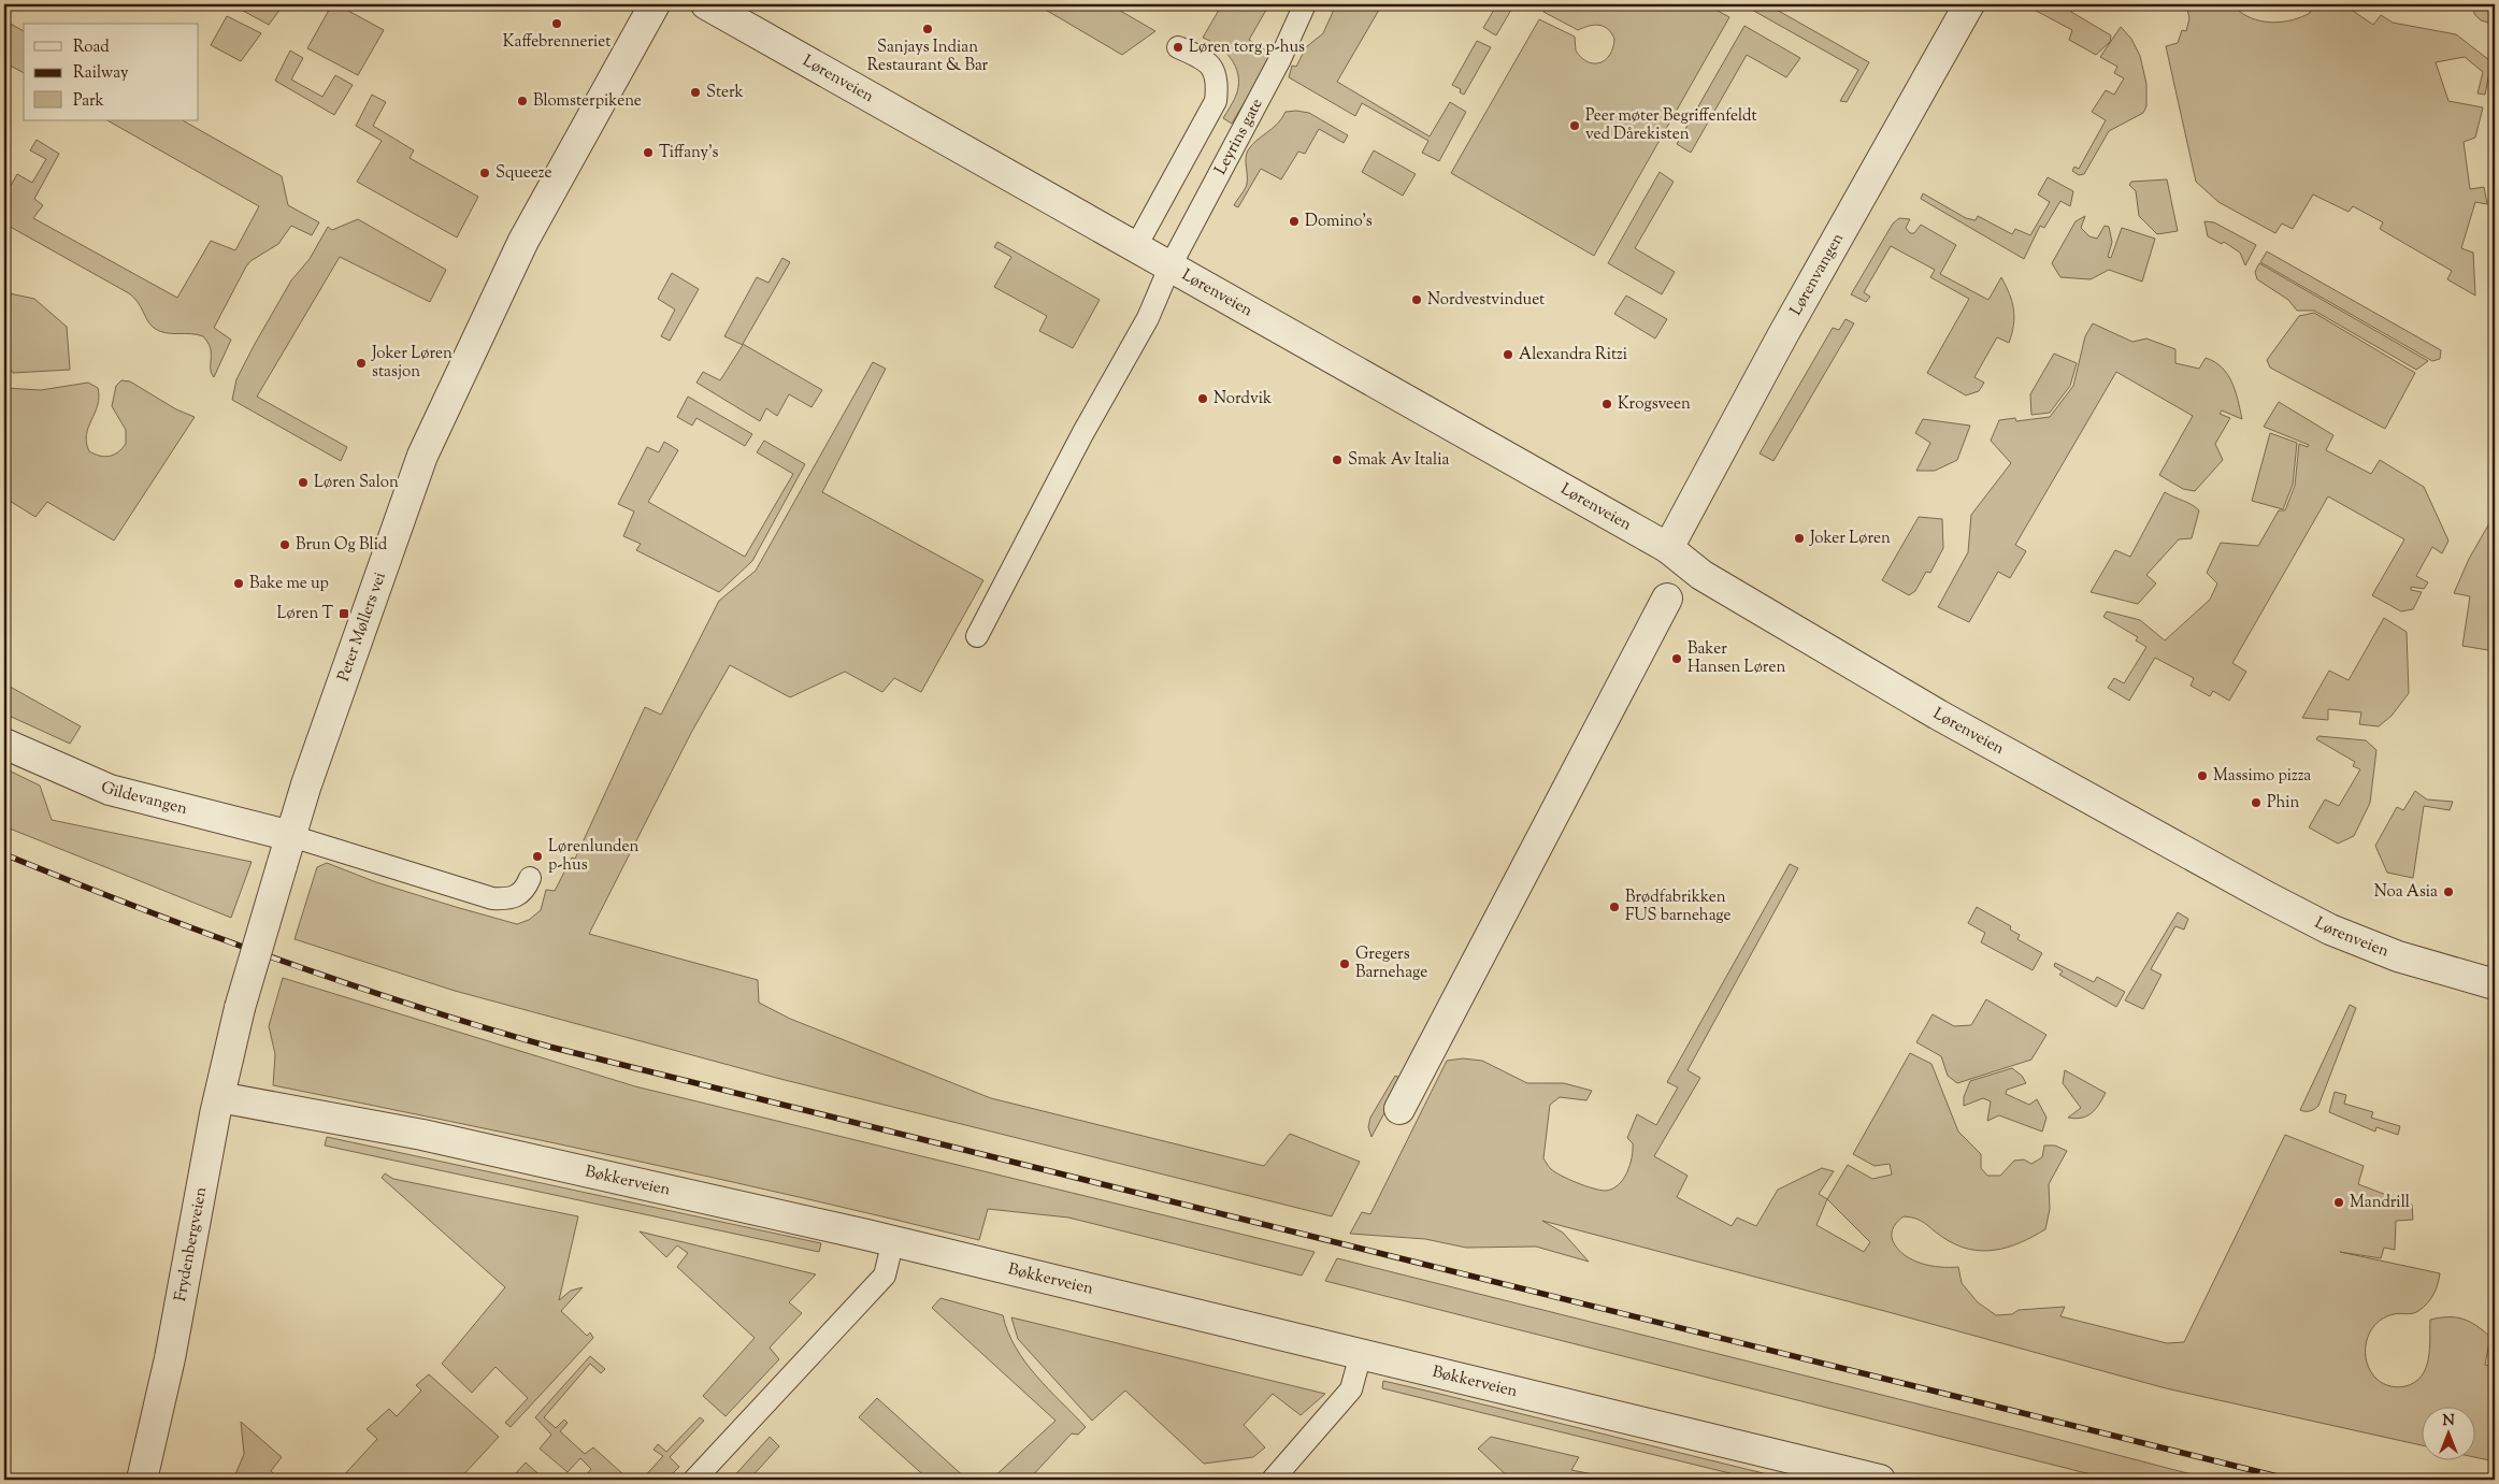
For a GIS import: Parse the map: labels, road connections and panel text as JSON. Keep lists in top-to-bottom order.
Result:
{
  "streets": {
    "street": [
      "Lørenveien",
      "Lørenvangen",
      "Peter Møllers vei",
      "Gildevangen",
      "Bøkkerveien",
      "Frydenbergveien"
    ],
    "lane": ["Leyrins gate"]
  },
  "crossings": [
    ["Lørenveien", "Leyrins gate"],
    ["Lørenveien", "Lørenvangen"],
    ["Peter Møllers vei", "Gildevangen"],
    ["Peter Møllers vei", "Frydenbergveien"],
    ["Bøkkerveien", "Frydenbergveien"]
  ],
  "places": {
    "other": [
      "Kaffebrenneriet",
      "Sanjays Indian Restaurant & Bar",
      "Løren torg p-hus",
      "Sterk",
      "Blomsterpikene",
      "Peer møter Begriffenfeldt ved Dårekisten",
      "Tiffany's",
      "Squeeze",
      "Domino's",
      "Nordvestvinduet",
      "Alexandra Ritzi",
      "Joker Løren stasjon",
      "Nordvik",
      "Krogsveen",
      "Smak Av Italia",
      "Løren Salon",
      "Joker Løren",
      "Brun Og Blid",
      "Bake me up",
      "Baker Hansen Løren",
      "Massimo pizza",
      "Phin",
      "Lørenlunden p-hus",
      "Noa Asia",
      "Brødfabrikken FUS barnehage",
      "Gregers Barnehage",
      "Mandrill"
    ],
    "transit": ["Løren T"]
  },
  "legend": ["Road", "Railway", "Park"],
  "north": "top"
}
